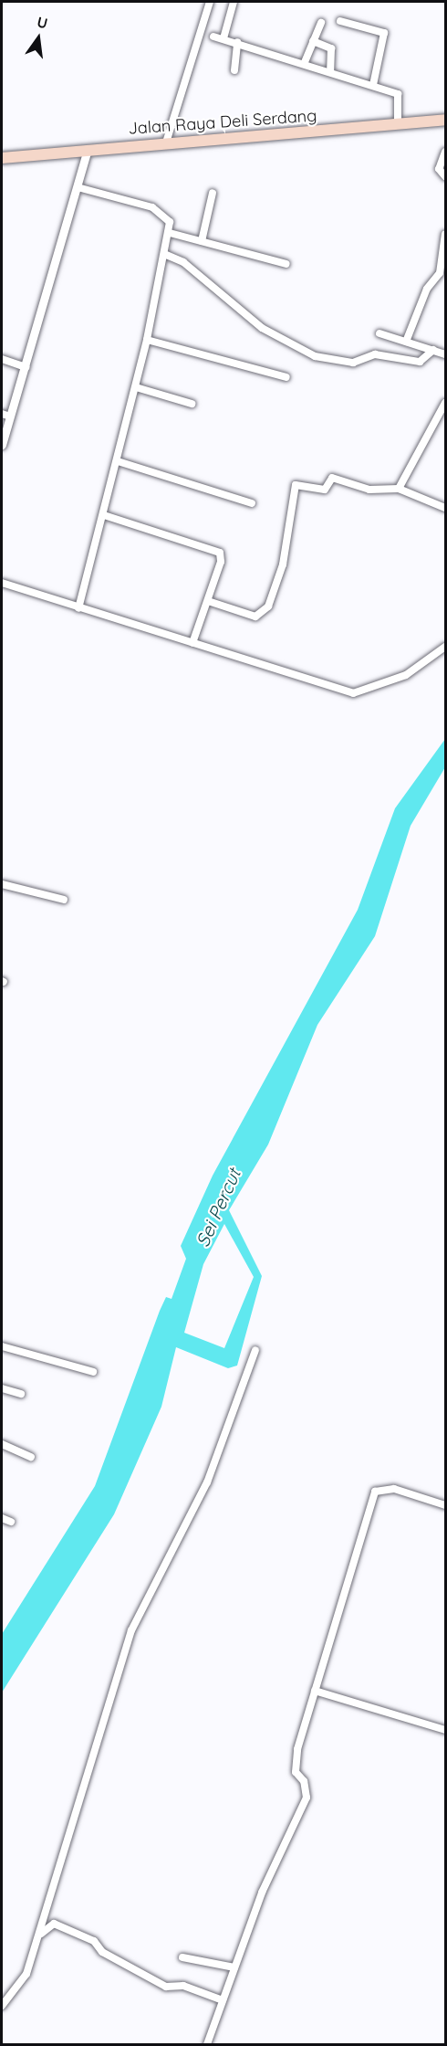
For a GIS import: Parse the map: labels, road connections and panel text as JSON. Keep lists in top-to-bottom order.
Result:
{
  "streets": {
    "main road": ["Jalan Raya Deli Serdang"]
  },
  "water": ["Sei Percut"],
  "north": "top"
}
